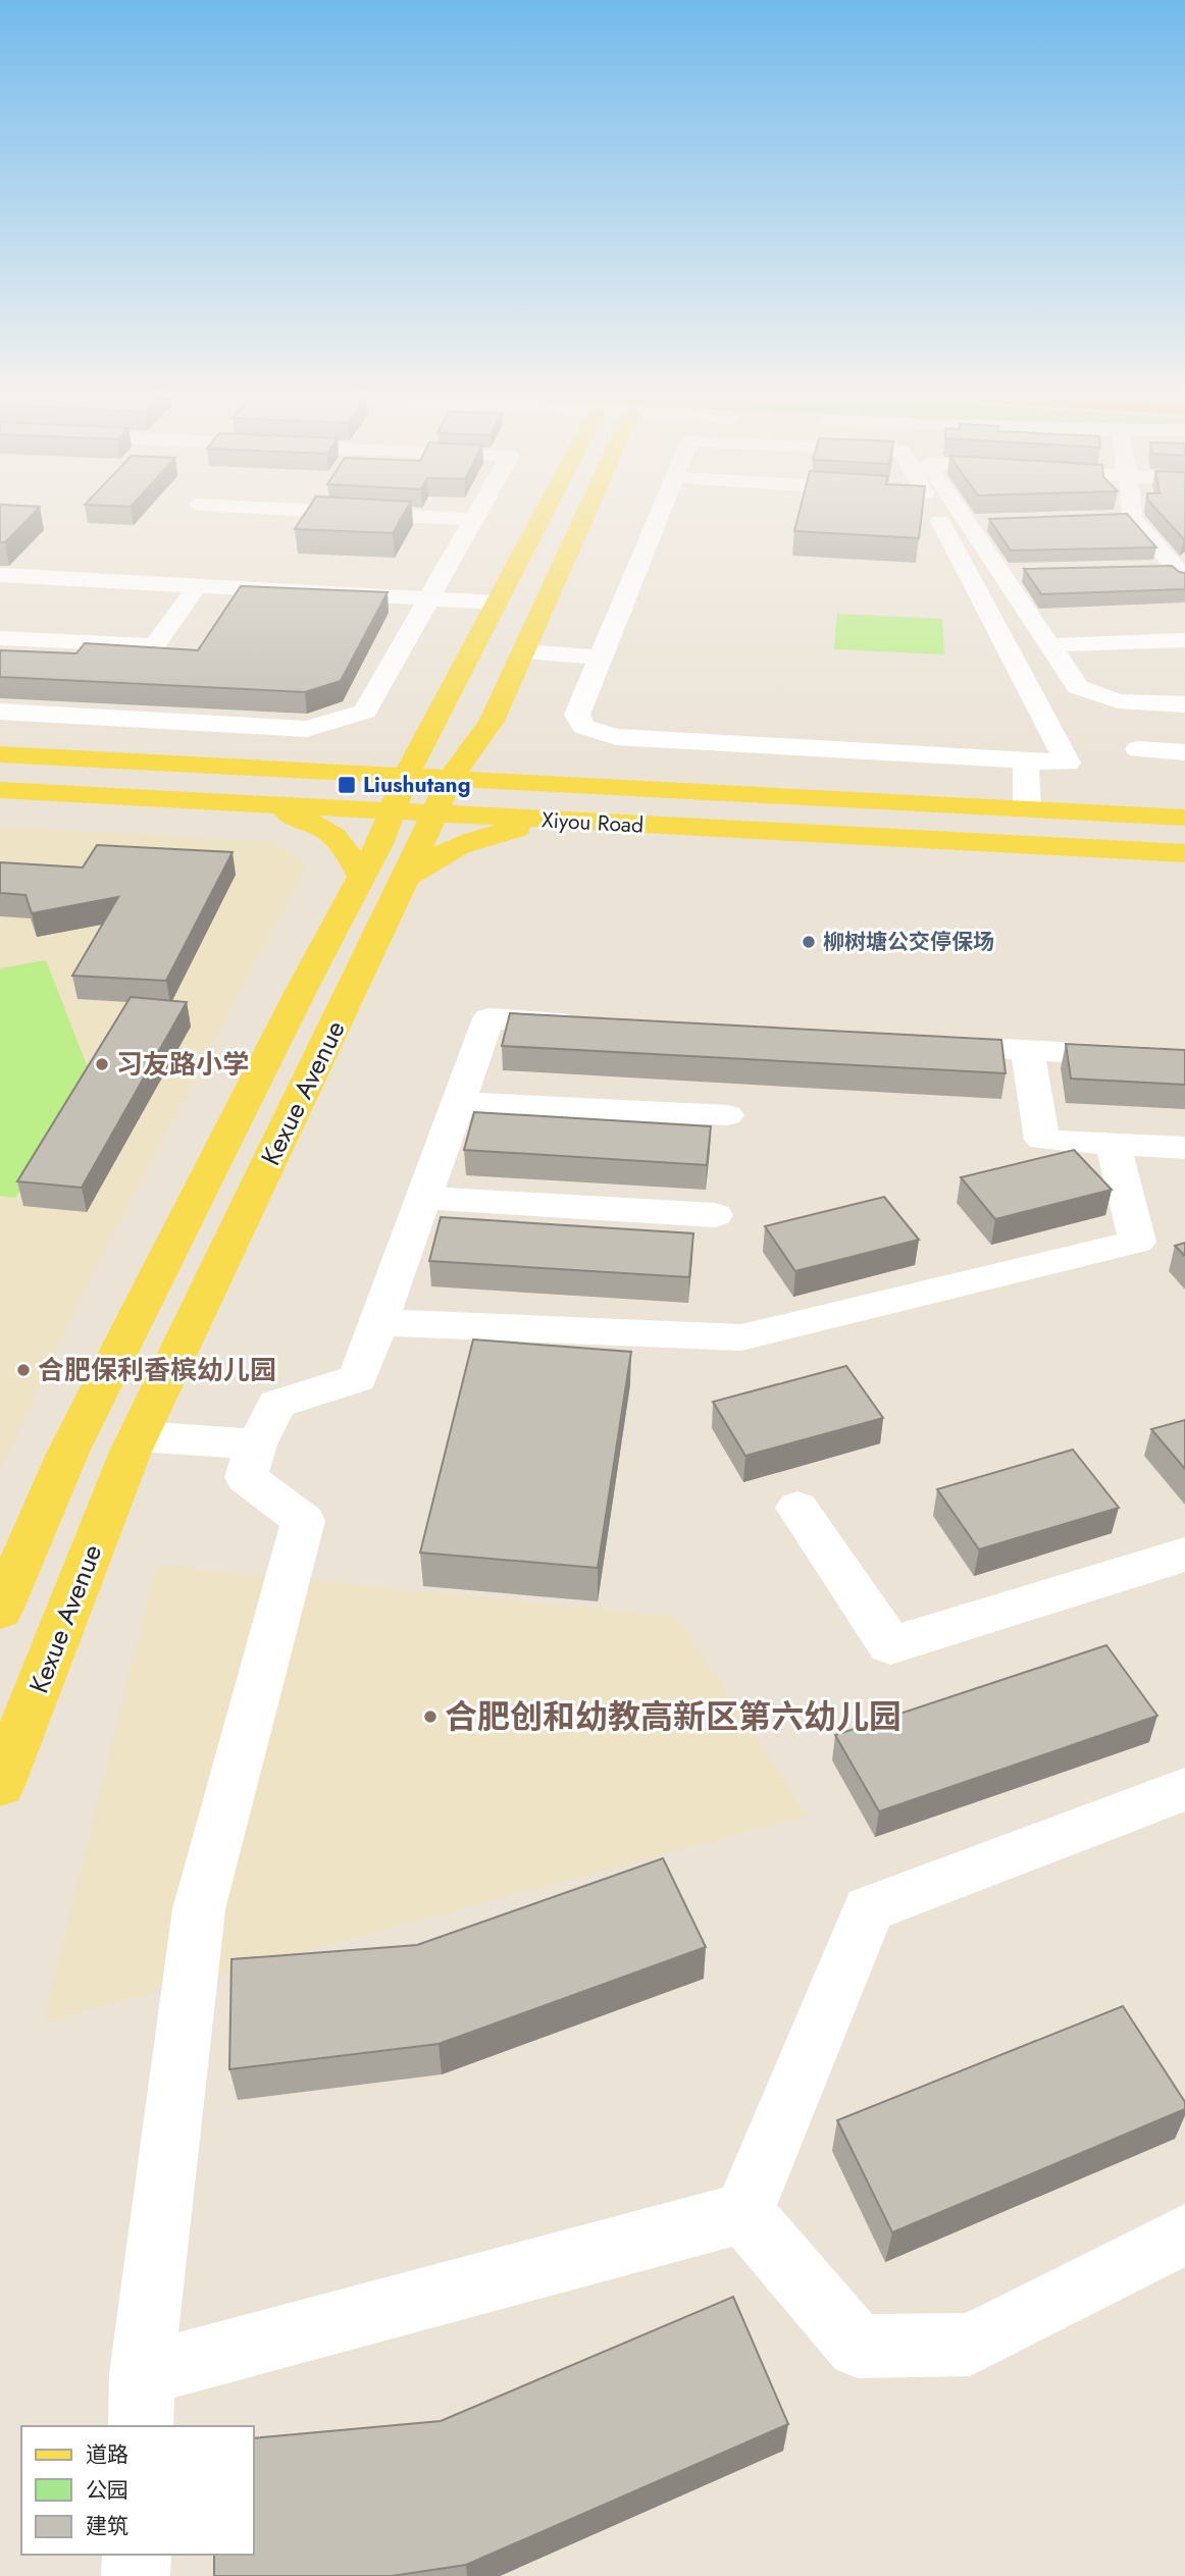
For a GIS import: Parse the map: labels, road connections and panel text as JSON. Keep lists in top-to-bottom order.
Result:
{
  "streets": {
    "main road": ["Xiyou Road", "Kexue Avenue"]
  },
  "crossings": [
    ["Xiyou Road", "Kexue Avenue"]
  ],
  "places": {
    "transit": ["Liushutang"],
    "other": [
      "柳树塘公交停保场",
      "习友路小学",
      "合肥保利香槟幼儿园",
      "合肥创和幼教高新区第六幼儿园"
    ]
  },
  "legend": ["道路", "公园", "建筑"]
}
